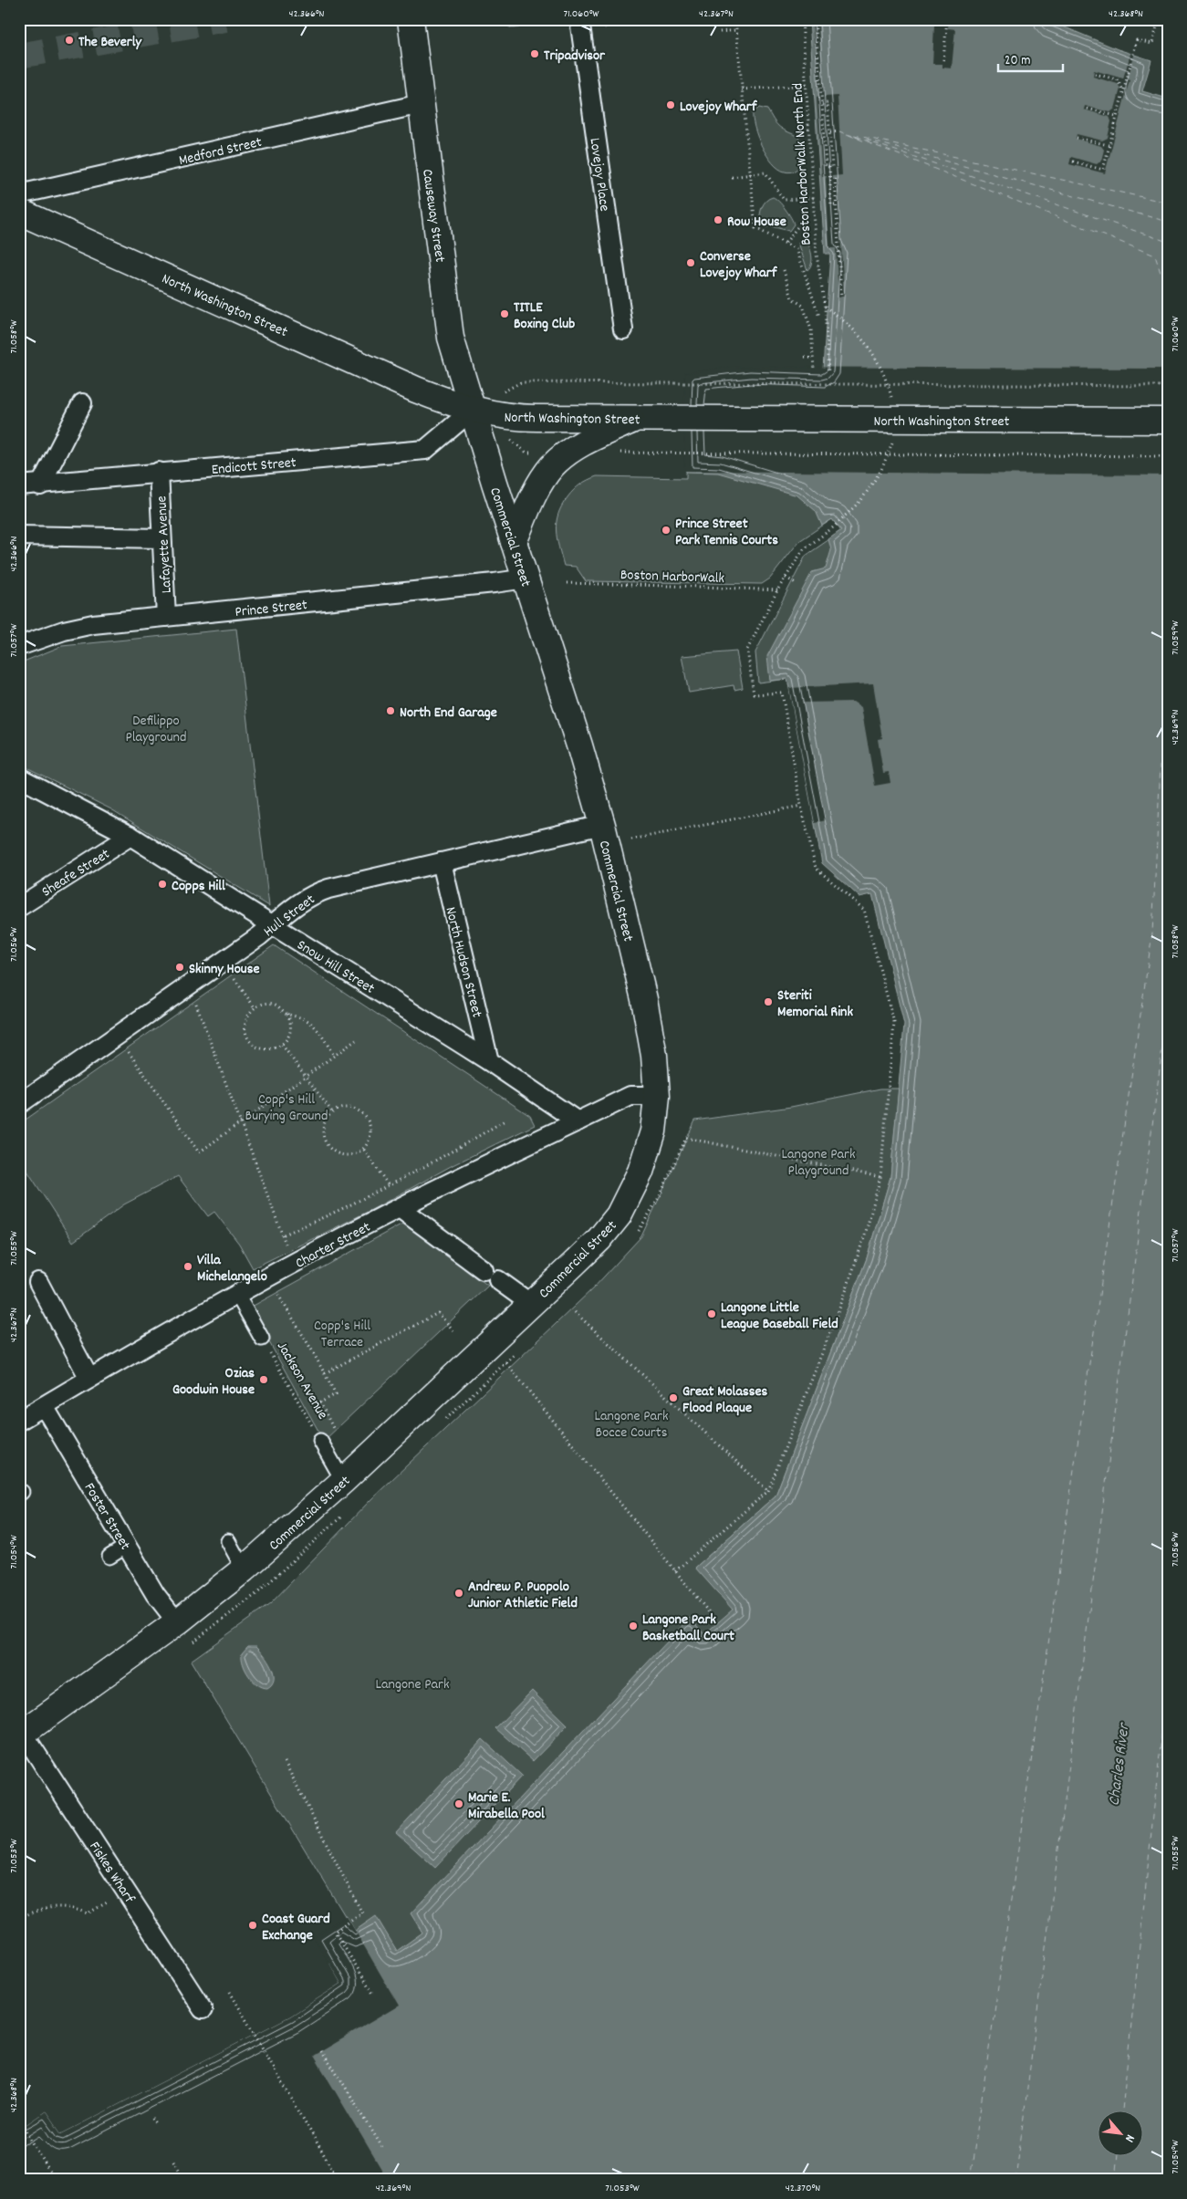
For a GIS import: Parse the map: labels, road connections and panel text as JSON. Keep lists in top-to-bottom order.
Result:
{
  "streets": {
    "main road": ["Causeway Street", "North Washington Street", "Commercial Street"],
    "street": [
      "Medford Street",
      "Lovejoy Place",
      "Endicott Street",
      "Lafayette Avenue",
      "Prince Street",
      "Sheafe Street",
      "Hull Street",
      "North Hudson Street",
      "Snow Hill Street",
      "Charter Street",
      "Jackson Avenue",
      "Foster Street",
      "Fiskes Wharf"
    ],
    "path": ["Boston HarborWalk North End", "Boston HarborWalk"]
  },
  "crossings": [
    ["Medford Street", "Causeway Street"],
    ["Causeway Street", "North Washington Street"],
    ["Causeway Street", "Endicott Street"],
    ["Causeway Street", "Commercial Street"],
    ["North Washington Street", "Endicott Street"],
    ["North Washington Street", "Commercial Street"],
    ["Endicott Street", "Commercial Street"],
    ["Endicott Street", "Lafayette Avenue"],
    ["Commercial Street", "Prince Street"],
    ["Commercial Street", "Hull Street"],
    ["Commercial Street", "Charter Street"],
    ["Commercial Street", "Jackson Avenue"],
    ["Commercial Street", "Foster Street"],
    ["Commercial Street", "Fiskes Wharf"],
    ["Lafayette Avenue", "Prince Street"],
    ["Sheafe Street", "Snow Hill Street"],
    ["Hull Street", "North Hudson Street"],
    ["Hull Street", "Snow Hill Street"],
    ["North Hudson Street", "Snow Hill Street"],
    ["Snow Hill Street", "Charter Street"],
    ["Charter Street", "Jackson Avenue"],
    ["Charter Street", "Foster Street"]
  ],
  "water": ["Charles River"],
  "parks": [
    "Defilippo Playground",
    "Copp's Hill Burying Ground",
    "Langone Park Playground",
    "Copp's Hill Terrace",
    "Langone Park Bocce Courts",
    "Langone Park"
  ],
  "places": [
    "The Beverly",
    "Tripadvisor",
    "Lovejoy Wharf",
    "Row House",
    "Converse Lovejoy Wharf",
    "TITLE Boxing Club",
    "Prince Street Park Tennis Courts",
    "North End Garage",
    "Copps Hill",
    "Skinny House",
    "Steriti Memorial Rink",
    "Villa Michelangelo",
    "Langone Little League Baseball Field",
    "Ozias Goodwin House",
    "Great Molasses Flood Plaque",
    "Andrew P. Puopolo Junior Athletic Field",
    "Langone Park Basketball Court",
    "Marie E. Mirabella Pool",
    "Coast Guard Exchange"
  ],
  "scale_bar": "20 m",
  "north": "bottom right",
  "coordinates": [
    "42.366°N",
    "71.060°W",
    "42.367°N",
    "42.368°N",
    "71.058°W",
    "71.059°W",
    "71.057°W",
    "42.369°N",
    "71.056°W",
    "71.055°W",
    "71.054°W",
    "71.053°W",
    "42.370°N"
  ]
}
